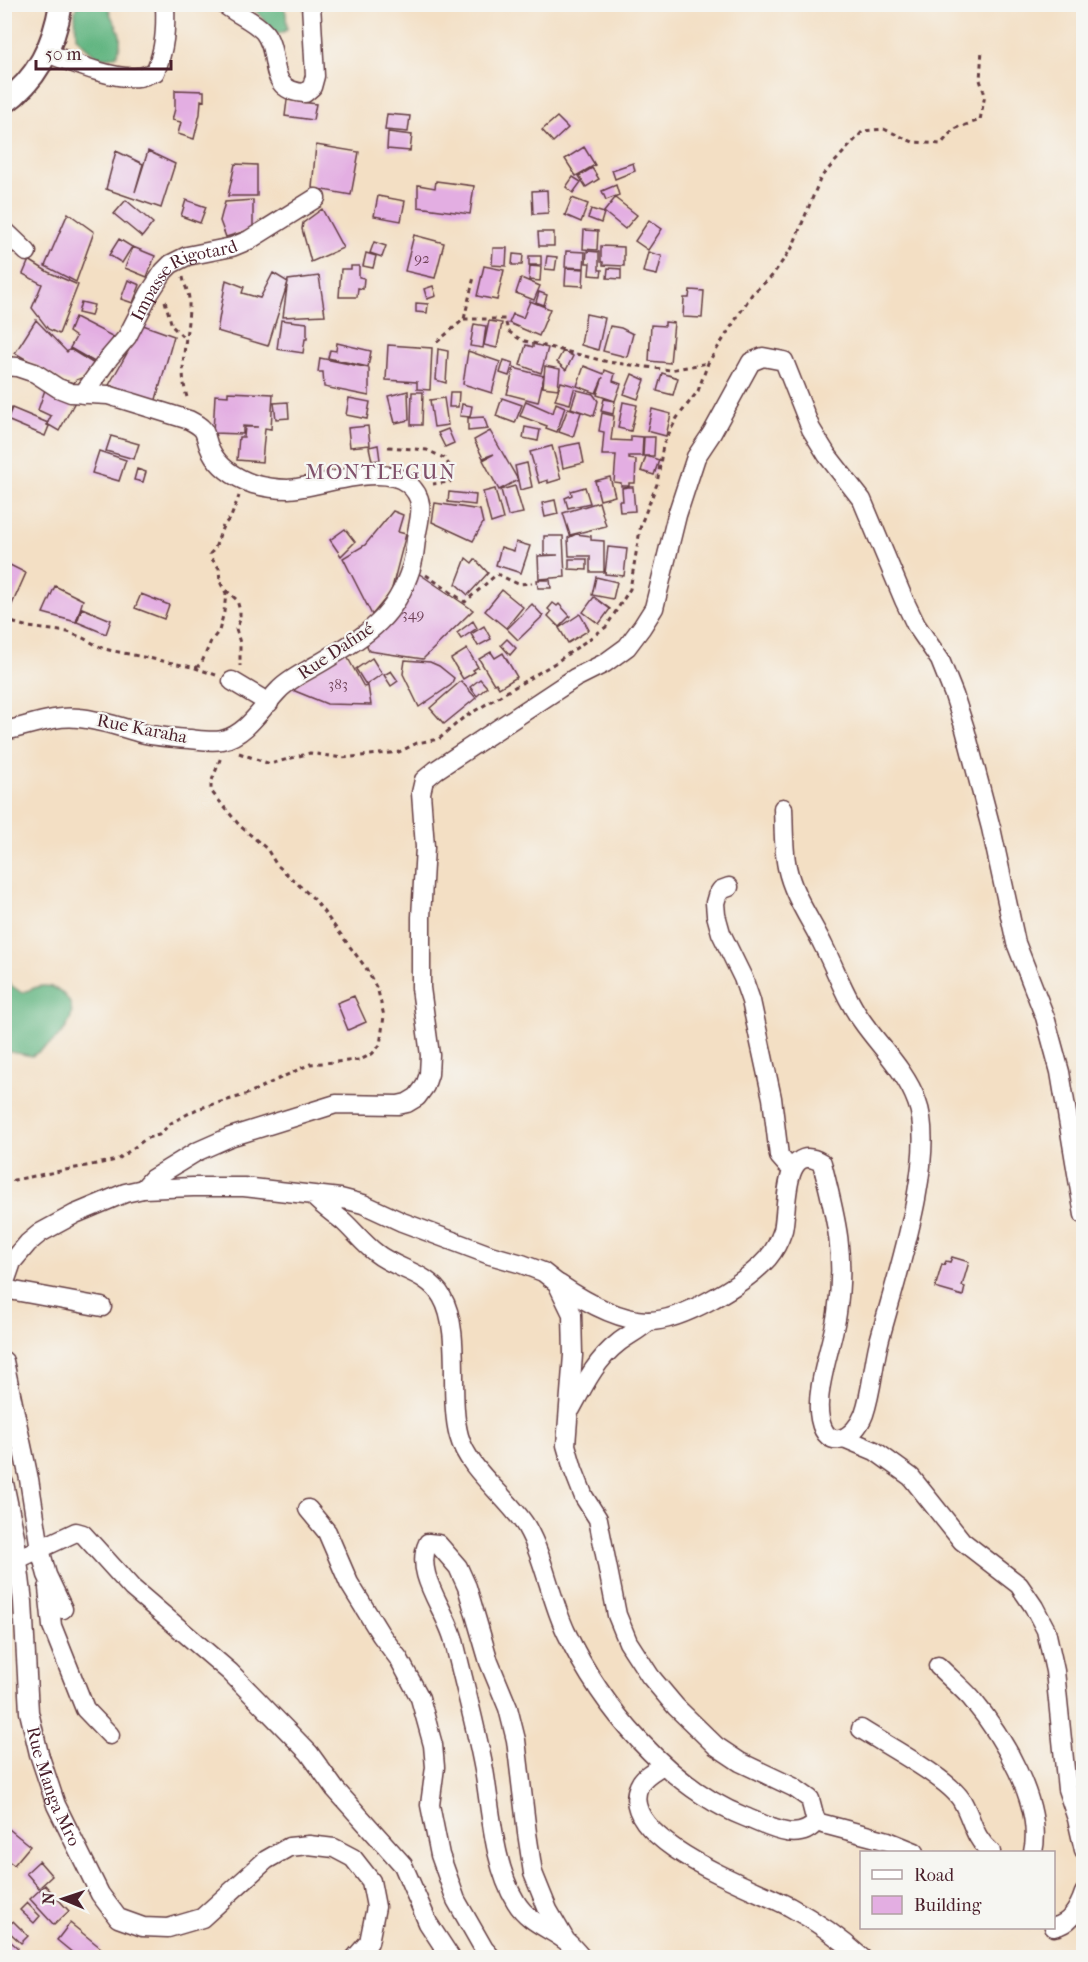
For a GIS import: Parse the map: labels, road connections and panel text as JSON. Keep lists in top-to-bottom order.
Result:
{
  "streets": {
    "street": [
      "Impasse Rigotard",
      "Rue Dafiné",
      "Rue Karaha",
      "Rue Manga Mro"
    ]
  },
  "districts": ["MONTLEGUN"],
  "house_numbers": ["92", "349", "383"],
  "legend": ["Road", "Building"],
  "scale_bar": "50 m",
  "north": "left"
}
